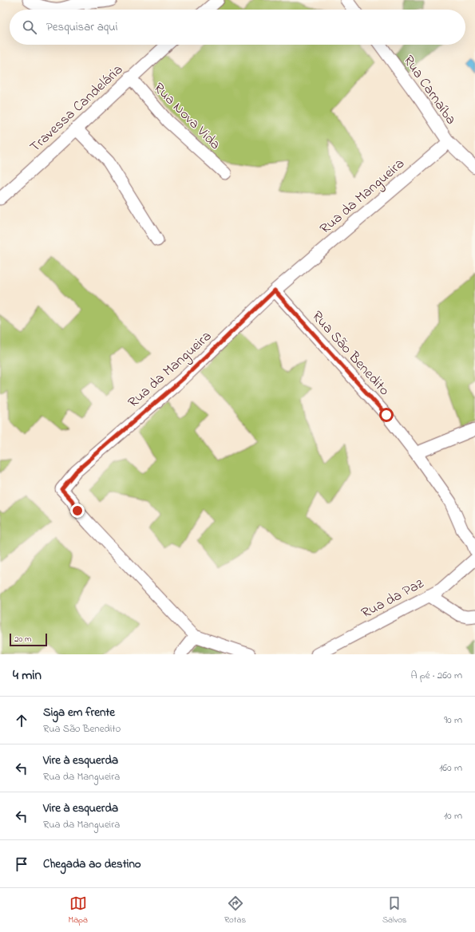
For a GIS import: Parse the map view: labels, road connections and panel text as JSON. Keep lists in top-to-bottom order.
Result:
{
  "streets": {
    "street": [
      "Rua Carnaíba",
      "Travessa Candelária",
      "Rua Nova Vida",
      "Rua da Mangueira",
      "Rua São Benedito",
      "Rua da Paz"
    ]
  },
  "crossings": [
    ["Rua Carnaíba", "Rua da Mangueira"],
    ["Travessa Candelária", "Rua Nova Vida"],
    ["Rua da Mangueira", "Rua São Benedito"]
  ],
  "scale_bar": "20 m",
  "page": {
    "search": "Pesquisar aqui",
    "scale": "20 m",
    "heading": ["4 min", "A pé · 260 m"],
    "list": [
      ["Siga em frente", "Rua São Benedito", "90 m"],
      ["Vire à esquerda", "Rua da Mangueira", "160 m"],
      ["Vire à esquerda", "Rua da Mangueira", "10 m"],
      "Chegada ao destino"
    ],
    "nav": ["Mapa", "Rotas", "Salvos"]
  }
}
